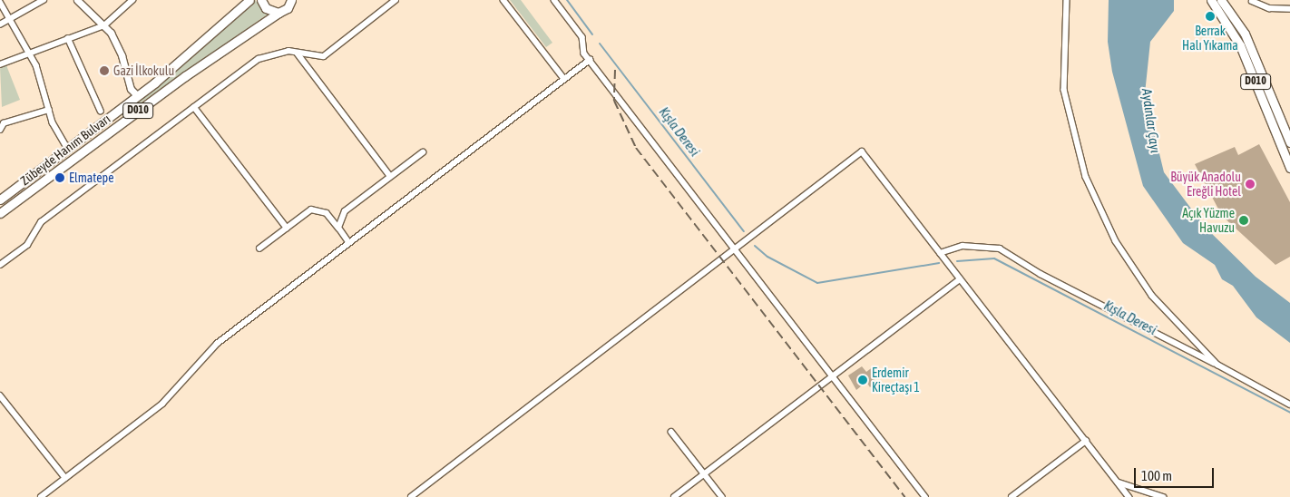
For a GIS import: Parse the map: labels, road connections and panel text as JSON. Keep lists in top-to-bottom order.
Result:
{
  "streets": {
    "highway": ["D010", "Zübeyde Hanım Bulvarı"]
  },
  "water": ["Aydınlar Çayı", "Kışla Deresi"],
  "places": [
    "Berrak Halı Yıkama",
    "Gazi İlkokulu",
    "Elmatepe",
    "Büyük Anadolu Ereğli Hotel",
    "Açık Yüzme Havuzu",
    "Erdemir Kireçtaşı 1"
  ],
  "scale_bar": "100 m"
}
